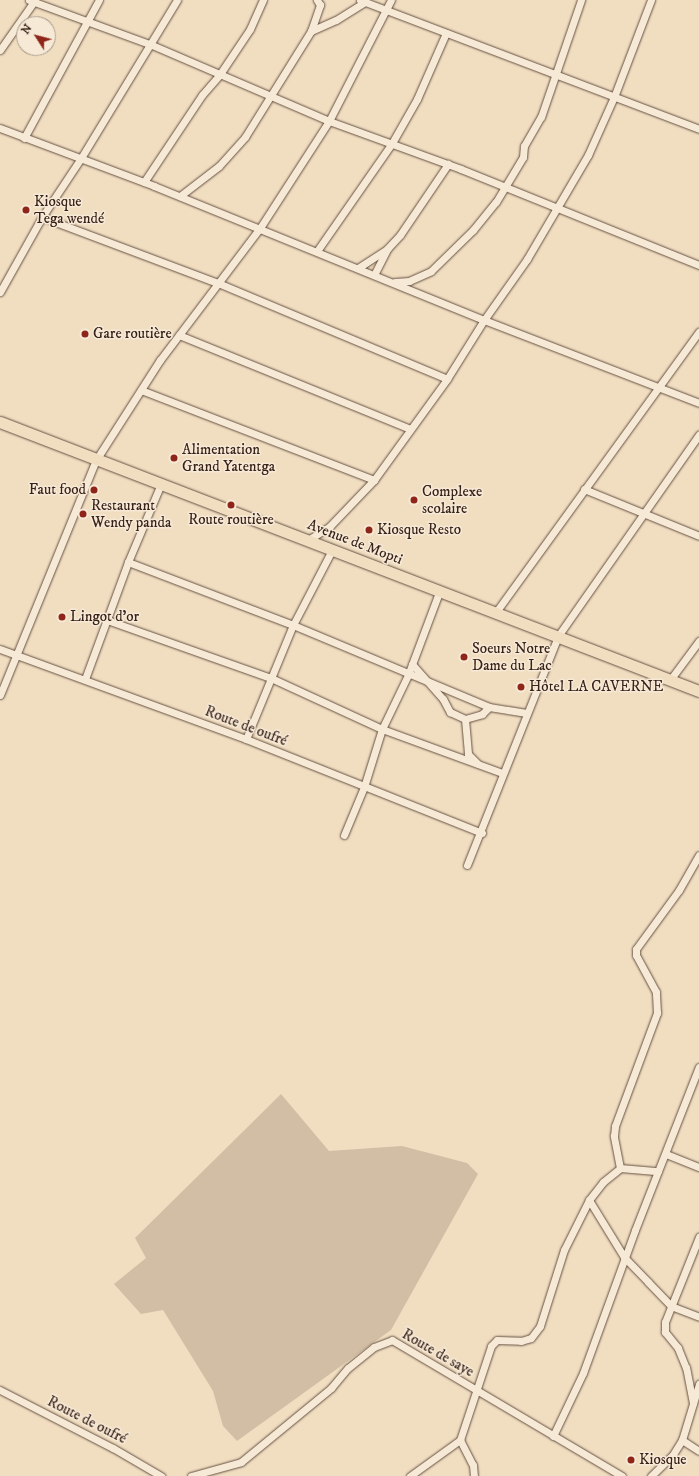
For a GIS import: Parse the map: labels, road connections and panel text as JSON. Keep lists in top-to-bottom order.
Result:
{
  "streets": {
    "main road": ["Avenue de Mopti"],
    "street": ["Route de oufré", "Route de saye"]
  },
  "places": [
    "Kiosque Tega wendé",
    "Gare routière",
    "Alimentation Grand Yatentga",
    "Faut food",
    "Complexe scolaire",
    "Route routière",
    "Restaurant Wendy panda",
    "Kiosque Resto",
    "Lingot d'or",
    "Soeurs Notre Dame du Lac",
    "Hôtel LA CAVERNE",
    "Kiosque"
  ],
  "north": "top left"
}
